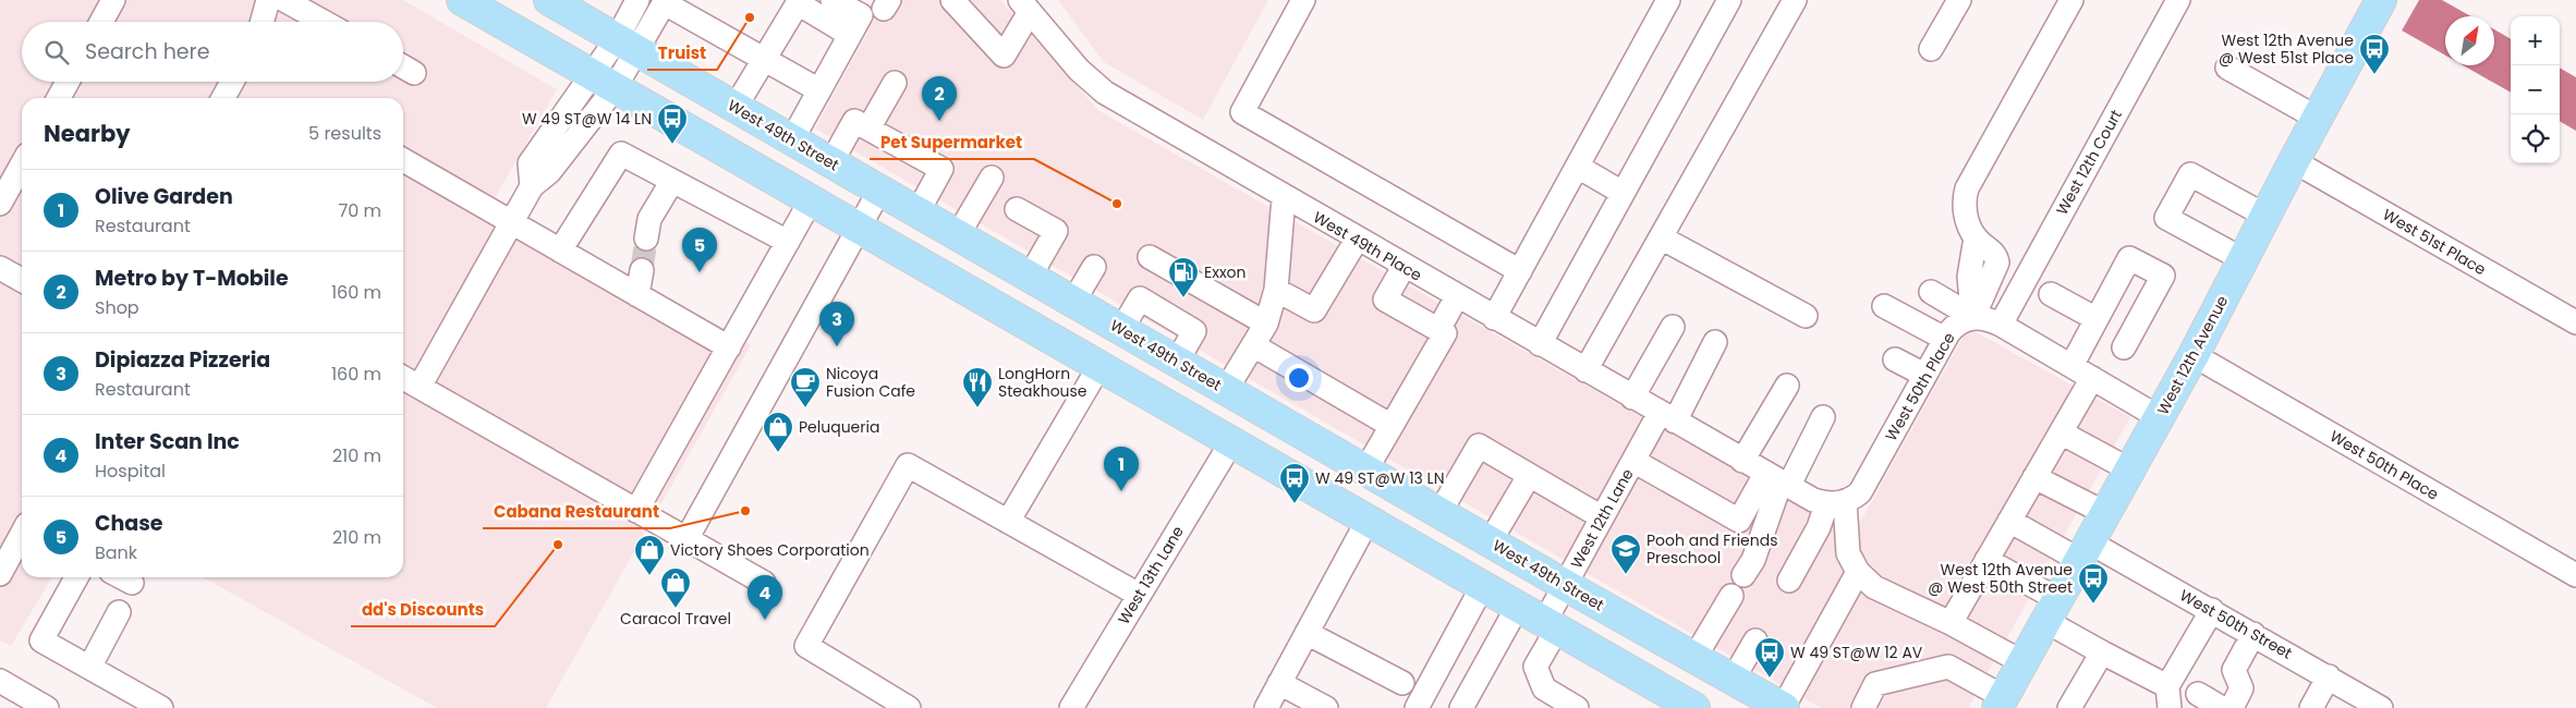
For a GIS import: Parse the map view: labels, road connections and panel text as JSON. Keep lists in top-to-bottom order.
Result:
{
  "streets": {
    "main road": ["West 49th Street", "West 12th Avenue"],
    "street": [
      "West 12th Court",
      "West 51st Place",
      "West 49th Place",
      "West 50th Place",
      "West 12th Lane",
      "West 13th Lane",
      "West 50th Street"
    ]
  },
  "crossings": [
    ["West 49th Street", "West 12th Lane"],
    ["West 51st Place", "West 12th Avenue"],
    ["West 49th Place", "West 12th Lane"],
    ["West 12th Avenue", "West 50th Place"],
    ["West 12th Avenue", "West 50th Street"]
  ],
  "places": {
    "other": [
      "Truist",
      "Pet Supermarket",
      "Cabana Restaurant",
      "dd's Discounts"
    ],
    "bus stop": [
      "West 12th Avenue @ West 51st Place",
      "W 49 ST@W 14 LN",
      "W 49 ST@W 13 LN",
      "West 12th Avenue @ West 50th Street",
      "W 49 ST@W 12 AV"
    ],
    "fuel station": ["Exxon"],
    "cafe": ["Nicoya Fusion Cafe"],
    "restaurant": ["LongHorn Steakhouse"],
    "shop": ["Peluqueria", "Victory Shoes Corporation", "Caracol Travel"],
    "school or university": ["Pooh and Friends Preschool"]
  },
  "north": "top right",
  "page": {
    "map_buttons": ["+", "−"],
    "search": "Search here",
    "pins": [
      "2",
      "5",
      "3",
      "1",
      "4"
    ],
    "heading": ["Nearby", "5 results"],
    "list": [
      {
        "mark": "1",
        "name": "Olive Garden",
        "note": "Restaurant",
        "value": "70 m"
      },
      {
        "mark": "2",
        "name": "Metro by T-Mobile",
        "note": "Shop",
        "value": "160 m"
      },
      {
        "mark": "3",
        "name": "Dipiazza Pizzeria",
        "note": "Restaurant",
        "value": "160 m"
      },
      {
        "mark": "4",
        "name": "Inter Scan Inc",
        "note": "Hospital",
        "value": "210 m"
      },
      {
        "mark": "5",
        "name": "Chase",
        "note": "Bank",
        "value": "210 m"
      }
    ]
  }
}
